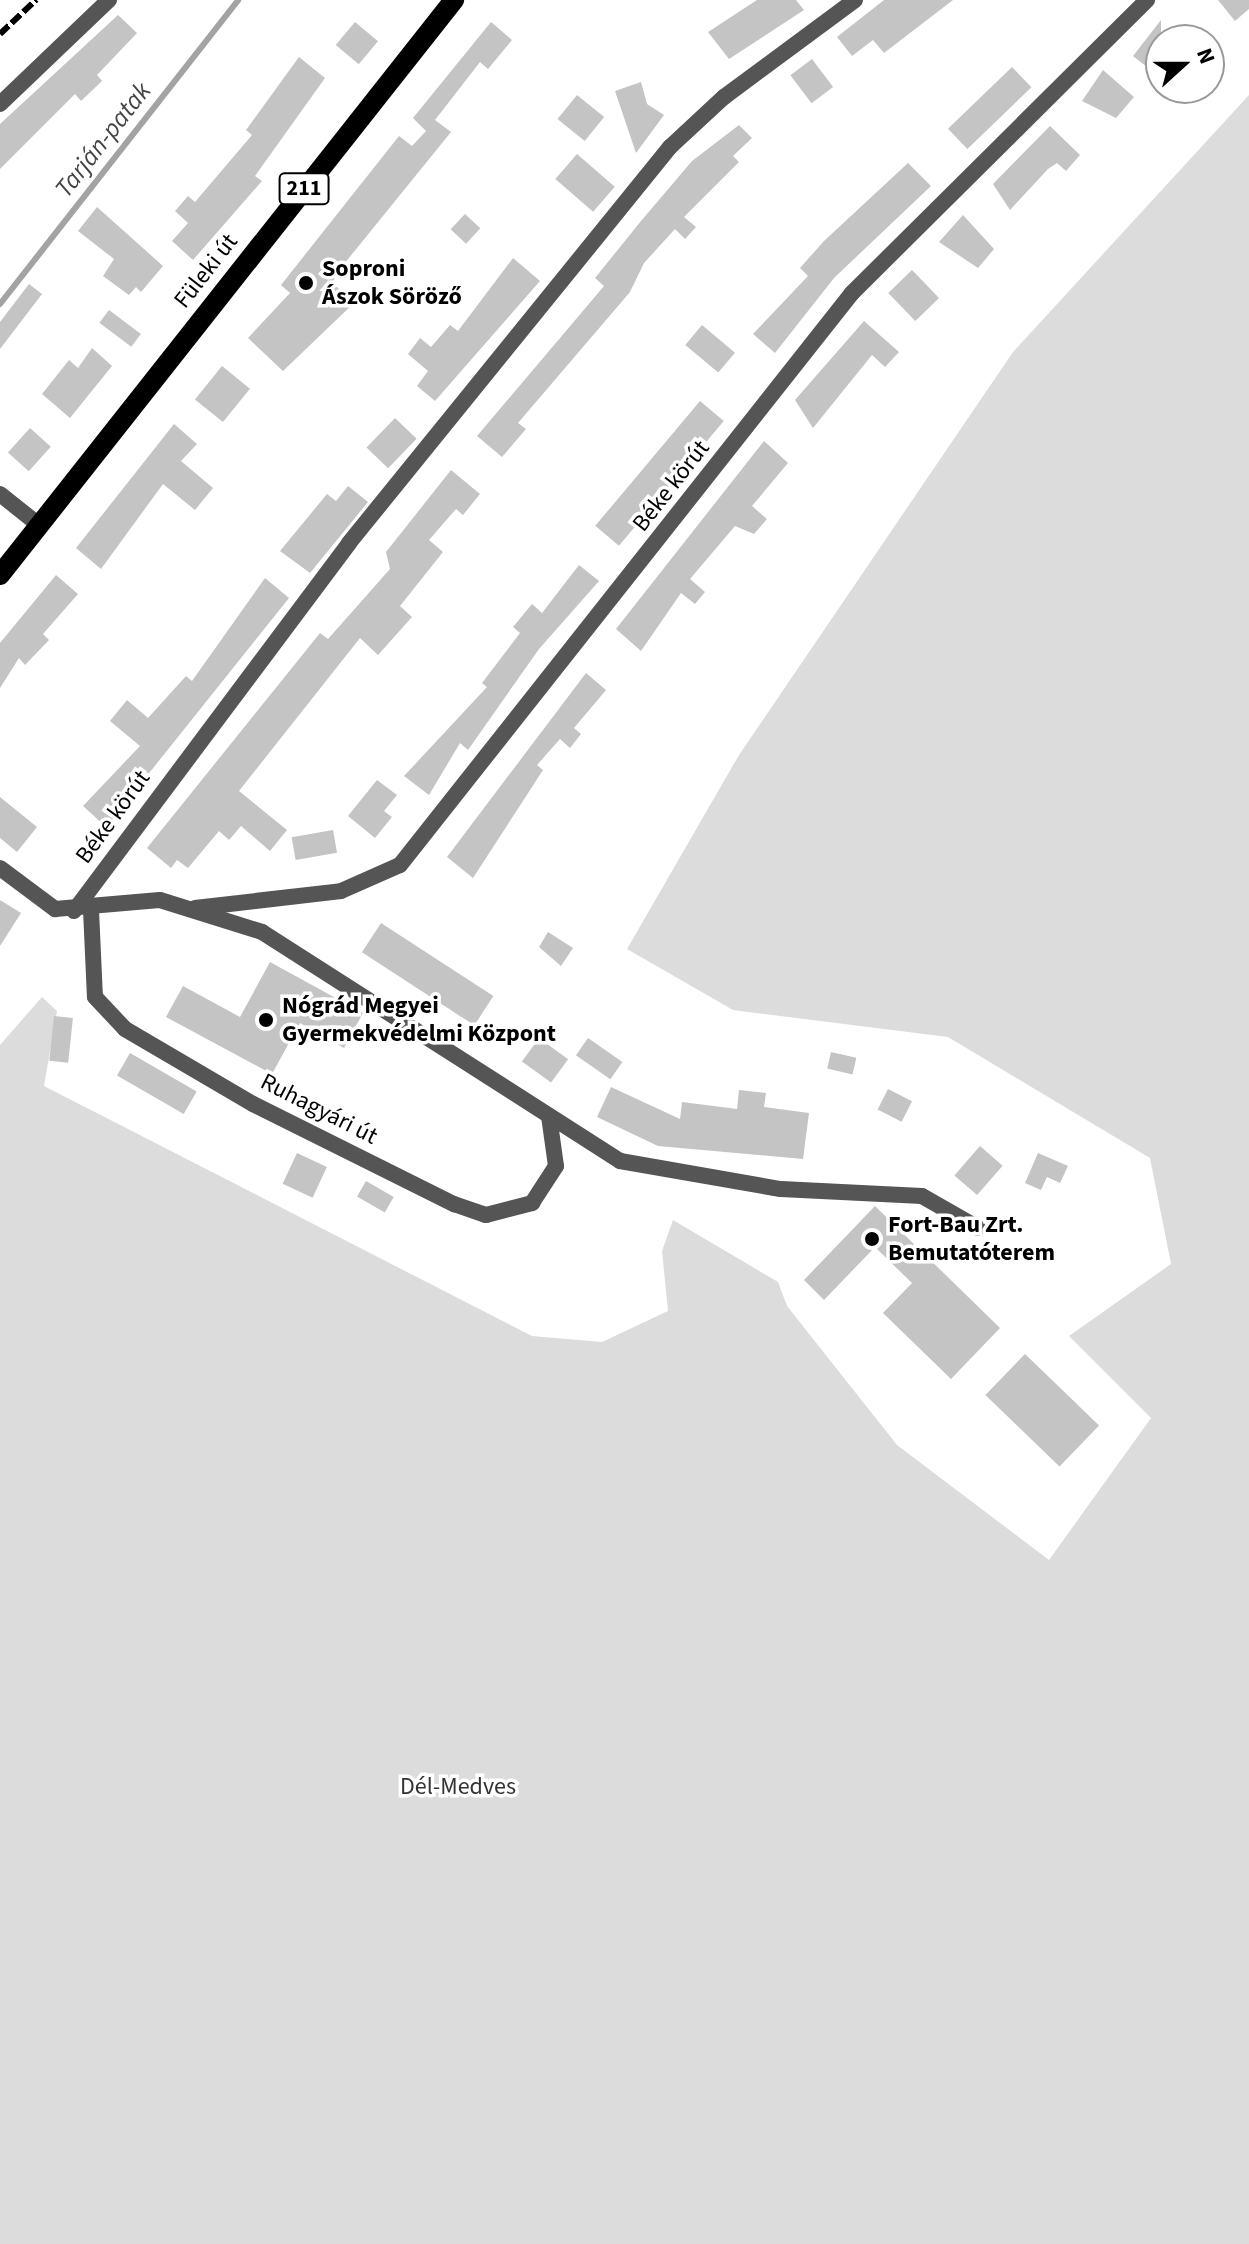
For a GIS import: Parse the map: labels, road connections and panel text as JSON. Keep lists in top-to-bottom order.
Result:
{
  "streets": {
    "main road": ["211", "Füleki út"],
    "street": ["Béke körút", "Ruhagyári út"]
  },
  "crossings": [
    ["Béke körút", "Ruhagyári út"]
  ],
  "water": ["Tarján-patak"],
  "parks": ["Dél-Medves"],
  "places": ["Soproni Ászok Söröző", "Nógrád Megyei Gyermekvédelmi Központ", "Fort-Bau Zrt. Bemutatóterem"],
  "north": "right"
}
